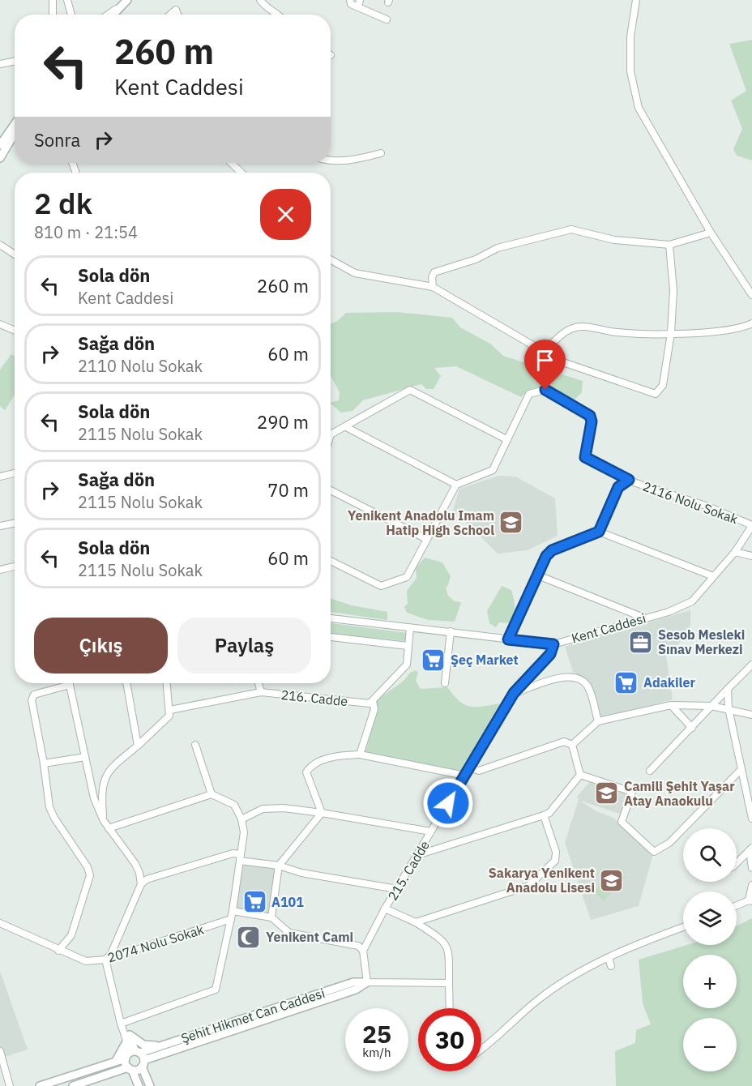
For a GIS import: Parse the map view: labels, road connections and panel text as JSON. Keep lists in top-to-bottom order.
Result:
{
  "streets": {
    "street": [
      "2116 Nolu Sokak",
      "Kent Caddesi",
      "216. Cadde",
      "215. Cadde",
      "2074 Nolu Sokak",
      "Şehit Hikmet Can Caddesi"
    ]
  },
  "crossings": [
    ["2116 Nolu Sokak", "Kent Caddesi"],
    ["Kent Caddesi", "215. Cadde"]
  ],
  "places": {
    "school or university": ["Yenikent Anadolu Imam Hatip High School", "Camili Şehit Yaşar Atay Anaokulu", "Sakarya Yenikent Anadolu Lisesi"],
    "office": ["Sesob Mesleki Sınav Merkezi"],
    "supermarket": ["Şeç Market", "Adakiler", "A101"],
    "mosque": ["Yenikent Cami"]
  },
  "page": {
    "turn": ["260 m", "Kent Caddesi"],
    "then": "Sonra",
    "heading": ["2 dk", "810 m · 21:54"],
    "list": [
      {
        "name": "Sola dön",
        "note": "Kent Caddesi",
        "value": "260 m"
      },
      {
        "name": "Sağa dön",
        "note": "2110 Nolu Sokak",
        "value": "60 m"
      },
      {
        "name": "Sola dön",
        "note": "2115 Nolu Sokak",
        "value": "290 m"
      },
      {
        "name": "Sağa dön",
        "note": "2115 Nolu Sokak",
        "value": "70 m"
      },
      {
        "name": "Sola dön",
        "note": "2115 Nolu Sokak",
        "value": "60 m"
      }
    ],
    "buttons": ["Çıkış", "Paylaş"],
    "map_buttons": ["+", "−"],
    "speed": "25 km/h",
    "limit": "30"
  }
}
